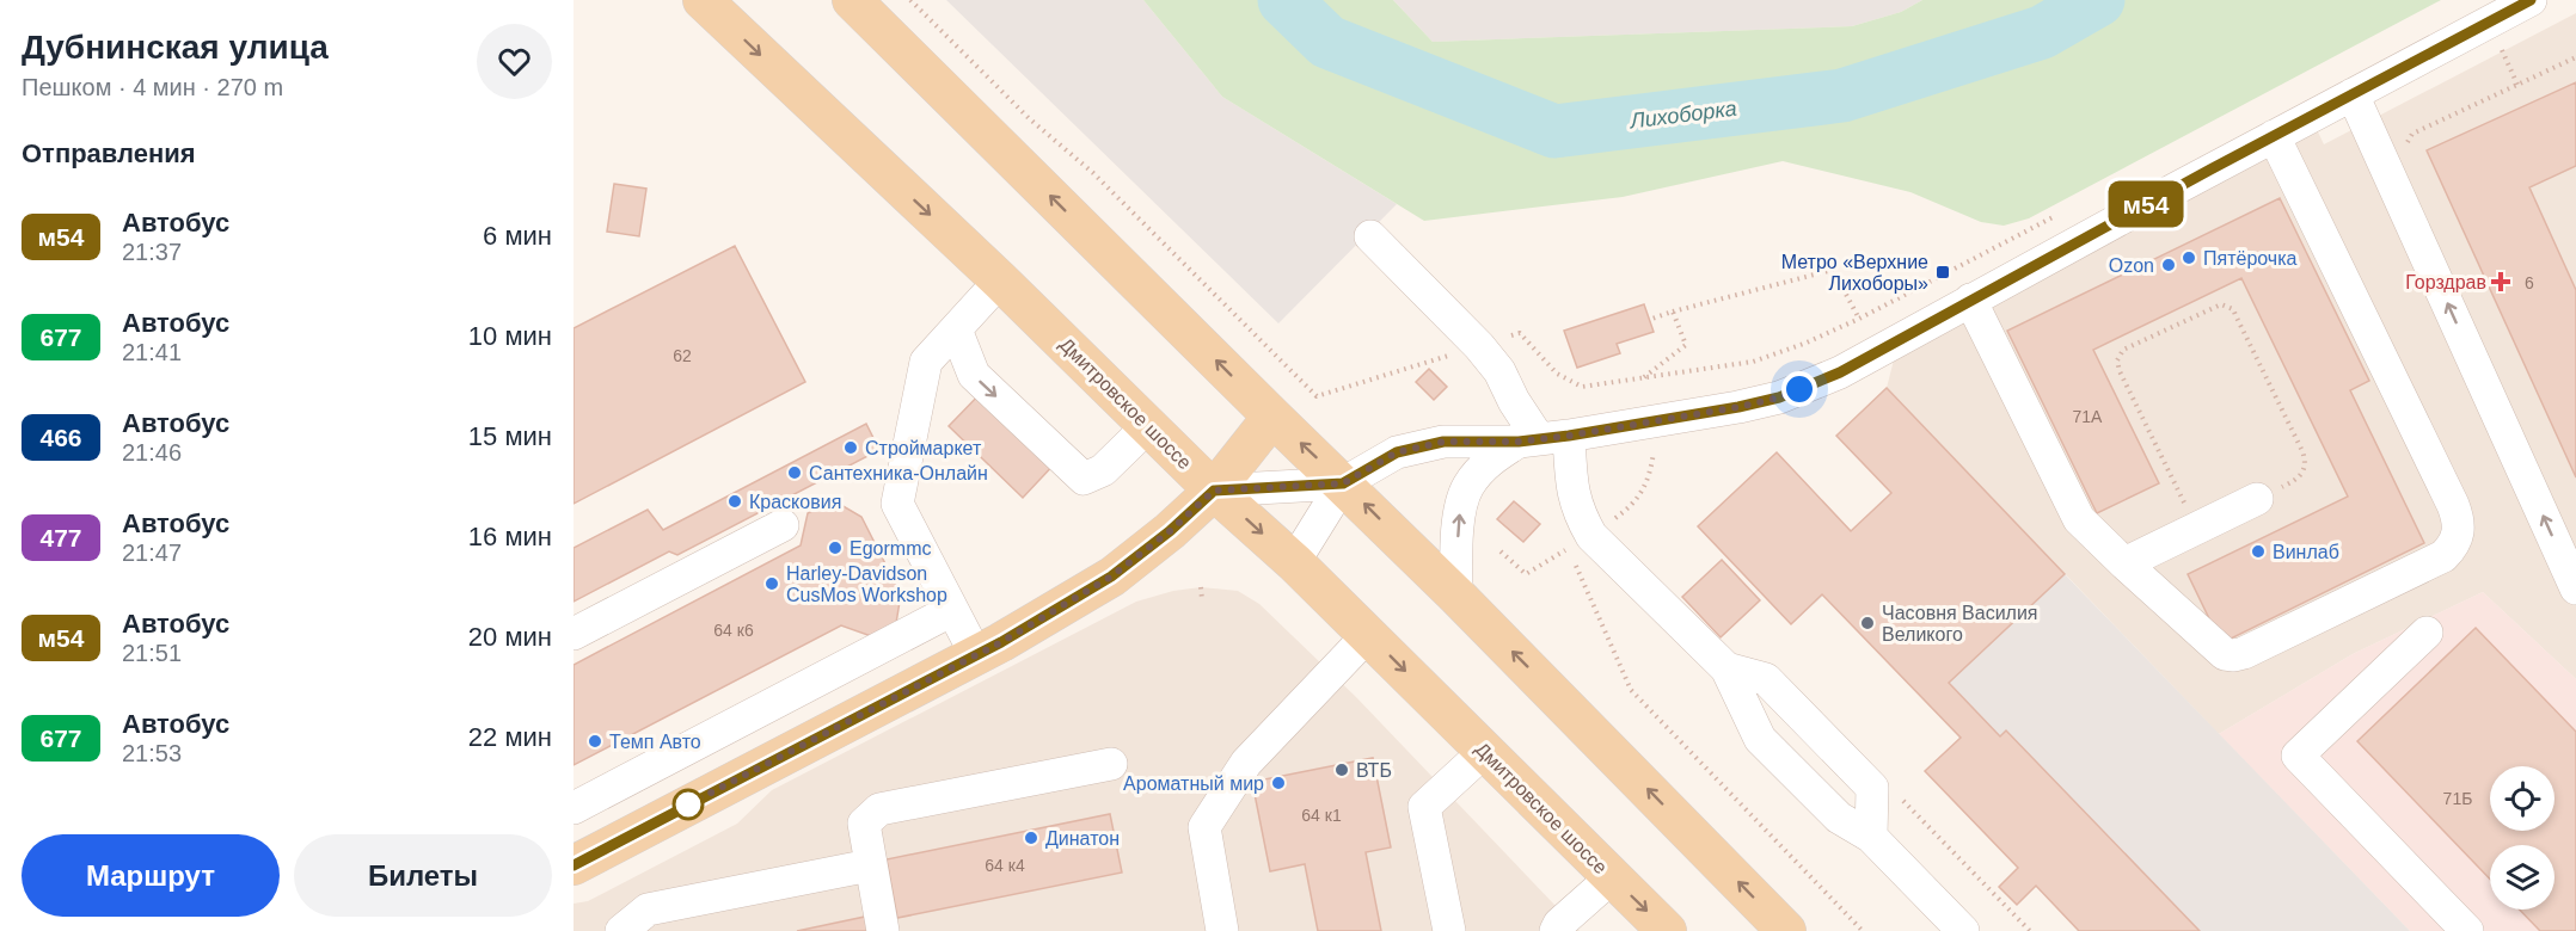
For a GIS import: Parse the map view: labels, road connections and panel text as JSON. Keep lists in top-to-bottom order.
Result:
{
  "streets": {
    "main road": ["Дмитровское шоссе"]
  },
  "water": ["Лихоборка"],
  "places": {
    "other": [
      "Пятёрочка",
      "Ozon",
      "Строймаркет",
      "Сантехника-Онлайн",
      "Красковия",
      "Egormmc",
      "Винлаб",
      "Harley-Davidson CusMos Workshop",
      "Часовня Василия Великого",
      "Темп Авто",
      "ВТБ",
      "Ароматный мир",
      "Динатон"
    ],
    "transit": ["Метро «Верхние Лихоборы»"],
    "health": ["Горздрав"]
  },
  "lines": ["bus line м54"],
  "house_numbers": [
    "6",
    "62",
    "71А",
    "64 к6",
    "71Б",
    "64 к1",
    "64 к4"
  ],
  "page": {
    "heading": [
      ["Дубнинская улица", "Пешком · 4 мин · 270 m"],
      "Отправления"
    ],
    "on_map": "м54",
    "list": [
      {
        "mark": "м54",
        "name": "Автобус",
        "note": "21:37",
        "value": "6 мин"
      },
      {
        "mark": "677",
        "name": "Автобус",
        "note": "21:41",
        "value": "10 мин"
      },
      {
        "mark": "466",
        "name": "Автобус",
        "note": "21:46",
        "value": "15 мин"
      },
      {
        "mark": "477",
        "name": "Автобус",
        "note": "21:47",
        "value": "16 мин"
      },
      {
        "mark": "м54",
        "name": "Автобус",
        "note": "21:51",
        "value": "20 мин"
      },
      {
        "mark": "677",
        "name": "Автобус",
        "note": "21:53",
        "value": "22 мин"
      }
    ],
    "buttons": ["Маршрут", "Билеты"]
  }
}
